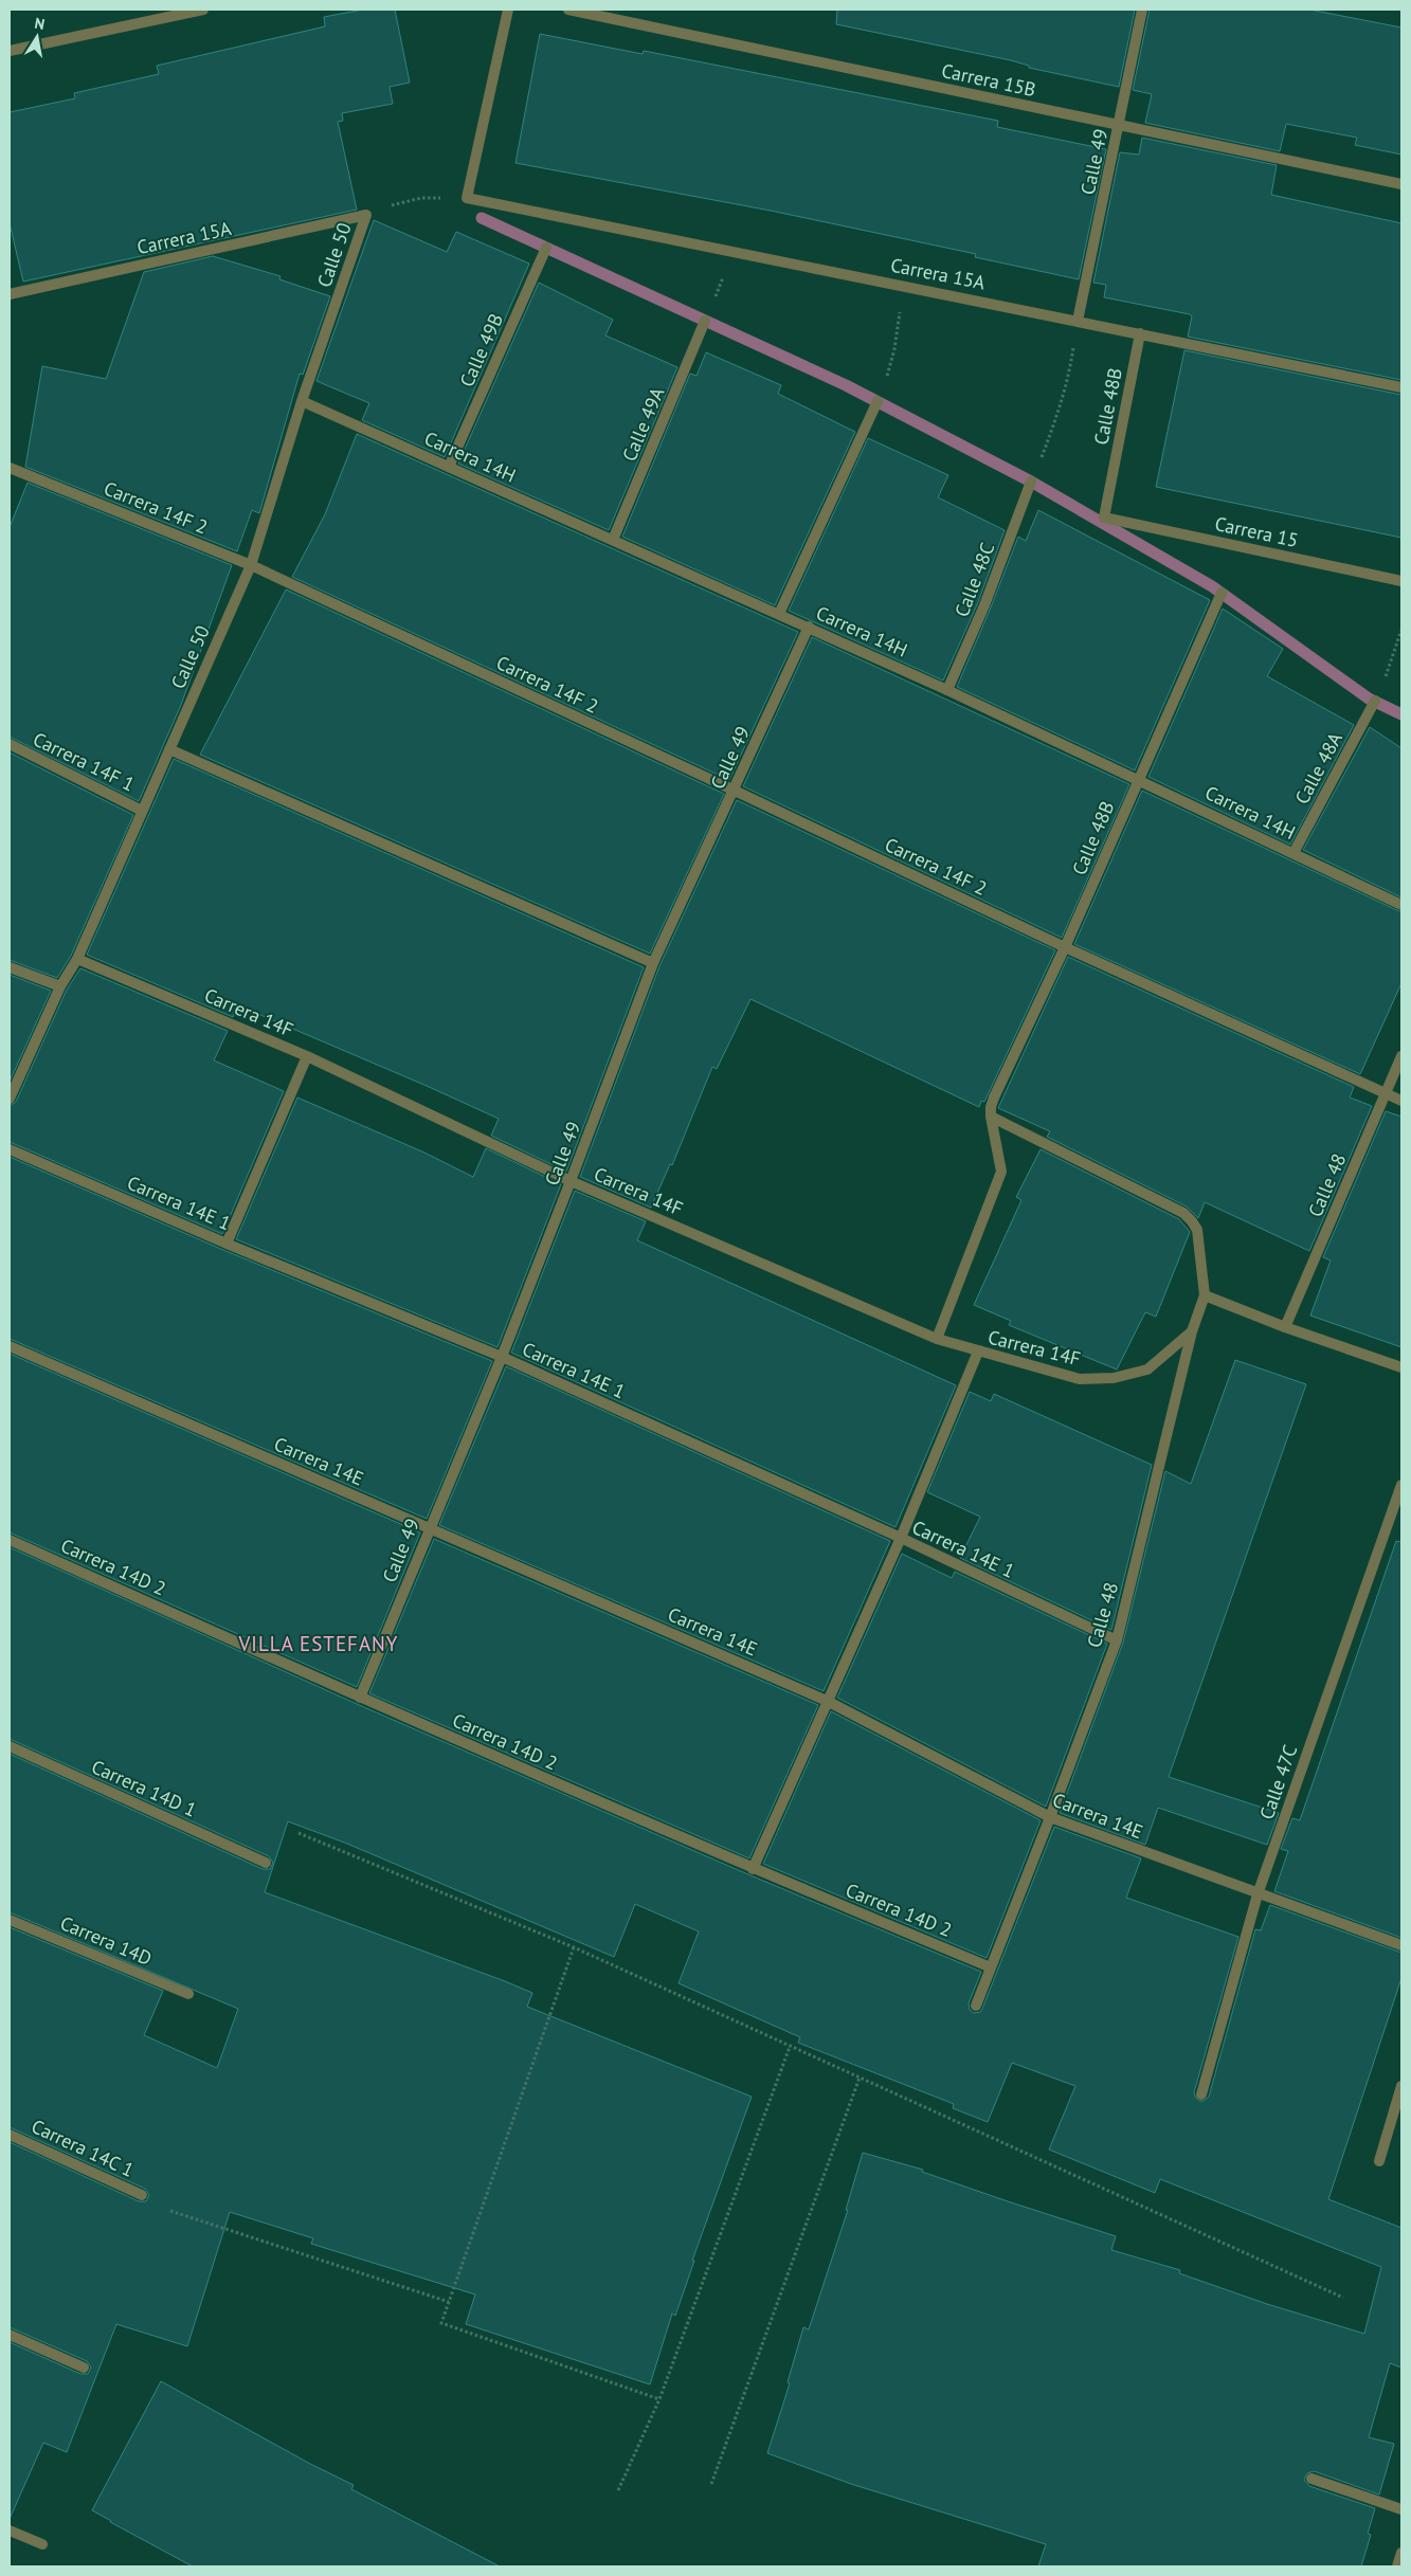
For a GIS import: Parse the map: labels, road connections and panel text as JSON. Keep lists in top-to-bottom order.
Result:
{
  "streets": {
    "street": [
      "Carrera 15B",
      "Calle 49",
      "Carrera 15A",
      "Calle 50",
      "Calle 49B",
      "Calle 48B",
      "Calle 49A",
      "Carrera 14H",
      "Carrera 14F 2",
      "Carrera 15",
      "Calle 48C",
      "Carrera 14F 1",
      "Calle 48A",
      "Carrera 14F",
      "Calle 48",
      "Carrera 14E 1",
      "Carrera 14E",
      "Carrera 14D 2",
      "Calle 47C",
      "Carrera 14D 1",
      "Carrera 14D",
      "Carrera 14C 1"
    ]
  },
  "crossings": [
    ["Carrera 15B", "Calle 49"],
    ["Calle 49", "Carrera 15A"],
    ["Calle 49", "Carrera 14H"],
    ["Calle 49", "Carrera 14F 2"],
    ["Calle 49", "Carrera 14F"],
    ["Calle 49", "Carrera 14E 1"],
    ["Calle 49", "Carrera 14E"],
    ["Calle 49", "Carrera 14D 2"],
    ["Carrera 15A", "Calle 50"],
    ["Carrera 15A", "Calle 48B"],
    ["Calle 50", "Carrera 14H"],
    ["Calle 50", "Carrera 14F 2"],
    ["Calle 50", "Carrera 14F 1"],
    ["Calle 50", "Carrera 14F"],
    ["Calle 49B", "Carrera 14H"],
    ["Calle 48B", "Carrera 14H"],
    ["Calle 48B", "Carrera 14F 2"],
    ["Calle 48B", "Carrera 15"],
    ["Calle 48B", "Calle 48"],
    ["Calle 49A", "Carrera 14H"],
    ["Carrera 14H", "Calle 48C"],
    ["Carrera 14H", "Calle 48A"],
    ["Carrera 14F 2", "Calle 48"],
    ["Carrera 14F", "Calle 48"],
    ["Calle 48", "Carrera 14E 1"],
    ["Calle 48", "Carrera 14E"],
    ["Calle 48", "Carrera 14D 2"],
    ["Carrera 14E", "Calle 47C"]
  ],
  "districts": ["VILLA ESTEFANY"],
  "north": "top"
}
